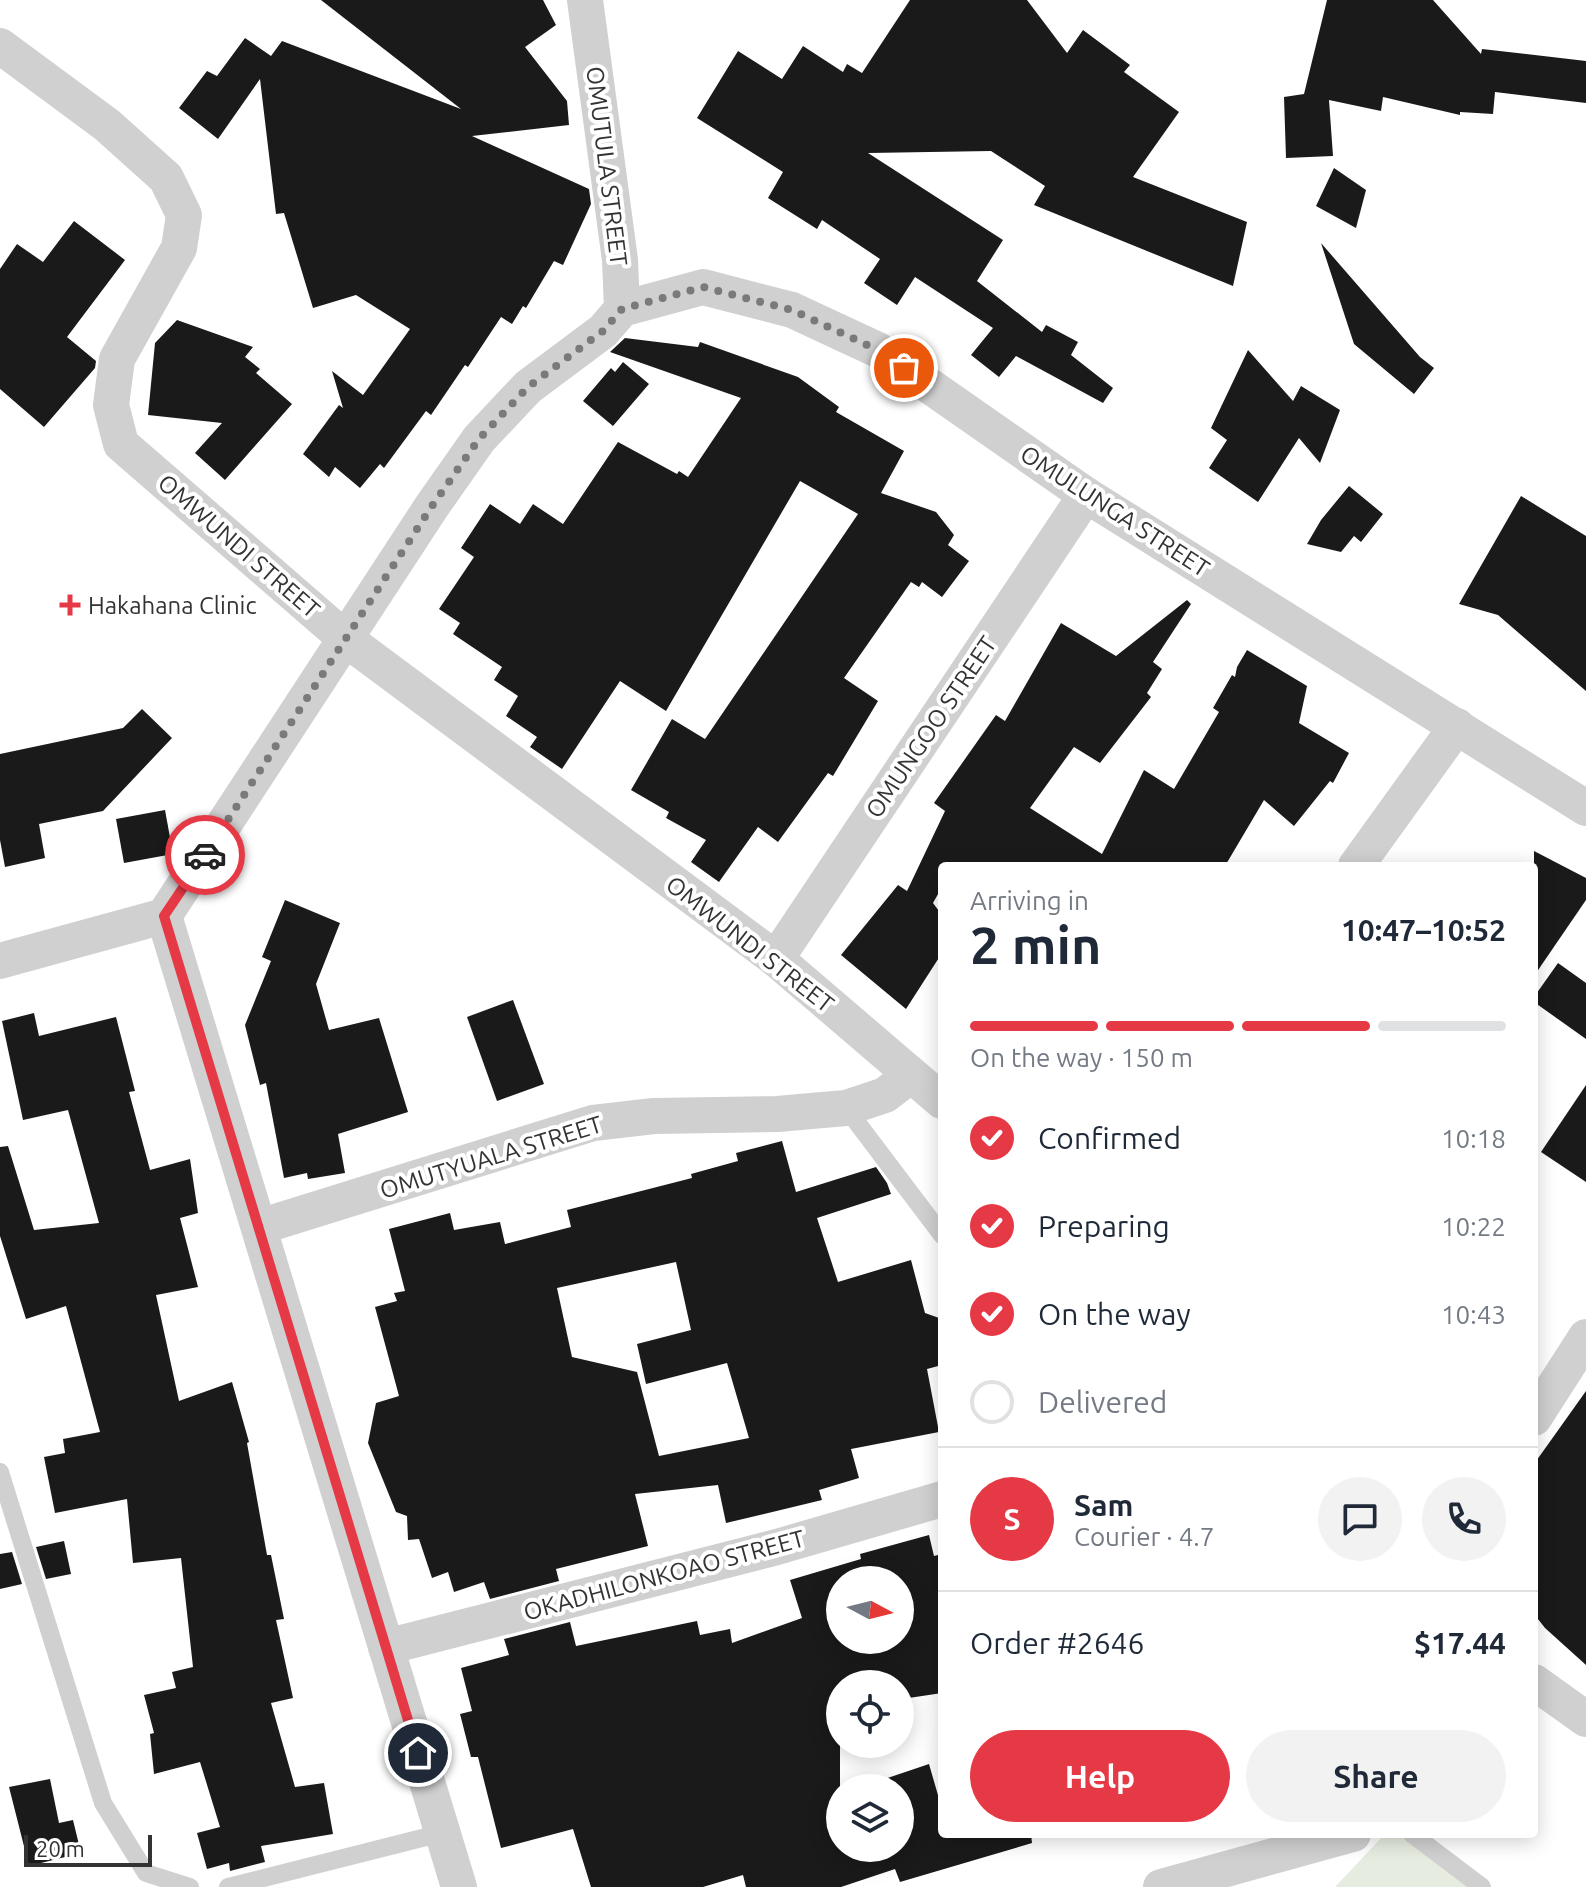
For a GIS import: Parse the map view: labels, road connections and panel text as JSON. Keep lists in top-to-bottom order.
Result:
{
  "streets": {
    "street": [
      "OMUTULA STREET",
      "OMULUNGA STREET",
      "OMWUNDI STREET",
      "OMUNGOO STREET",
      "OMUTYUALA STREET",
      "OKADHILONKOAO STREET"
    ]
  },
  "crossings": [
    ["OMUTULA STREET", "OMULUNGA STREET"],
    ["OMULUNGA STREET", "OMUNGOO STREET"],
    ["OMWUNDI STREET", "OMUNGOO STREET"],
    ["OMWUNDI STREET", "OMUTYUALA STREET"]
  ],
  "places": {
    "health": ["Hakahana Clinic"]
  },
  "scale_bar": "20 m",
  "north": "right",
  "page": {
    "heading": ["2 min", "Arriving in", "10:47–10:52"],
    "panel": [
      "Sam",
      "Courier · 4.7",
      "Order #2646",
      "$17.44"
    ],
    "bar": "On the way · 150 m",
    "list": [
      ["Confirmed", "10:18"],
      ["Preparing", "10:22"],
      ["On the way", "10:43"],
      "Delivered"
    ],
    "round": "S",
    "buttons": ["Help", "Share"],
    "scale": "20 m"
  }
}
